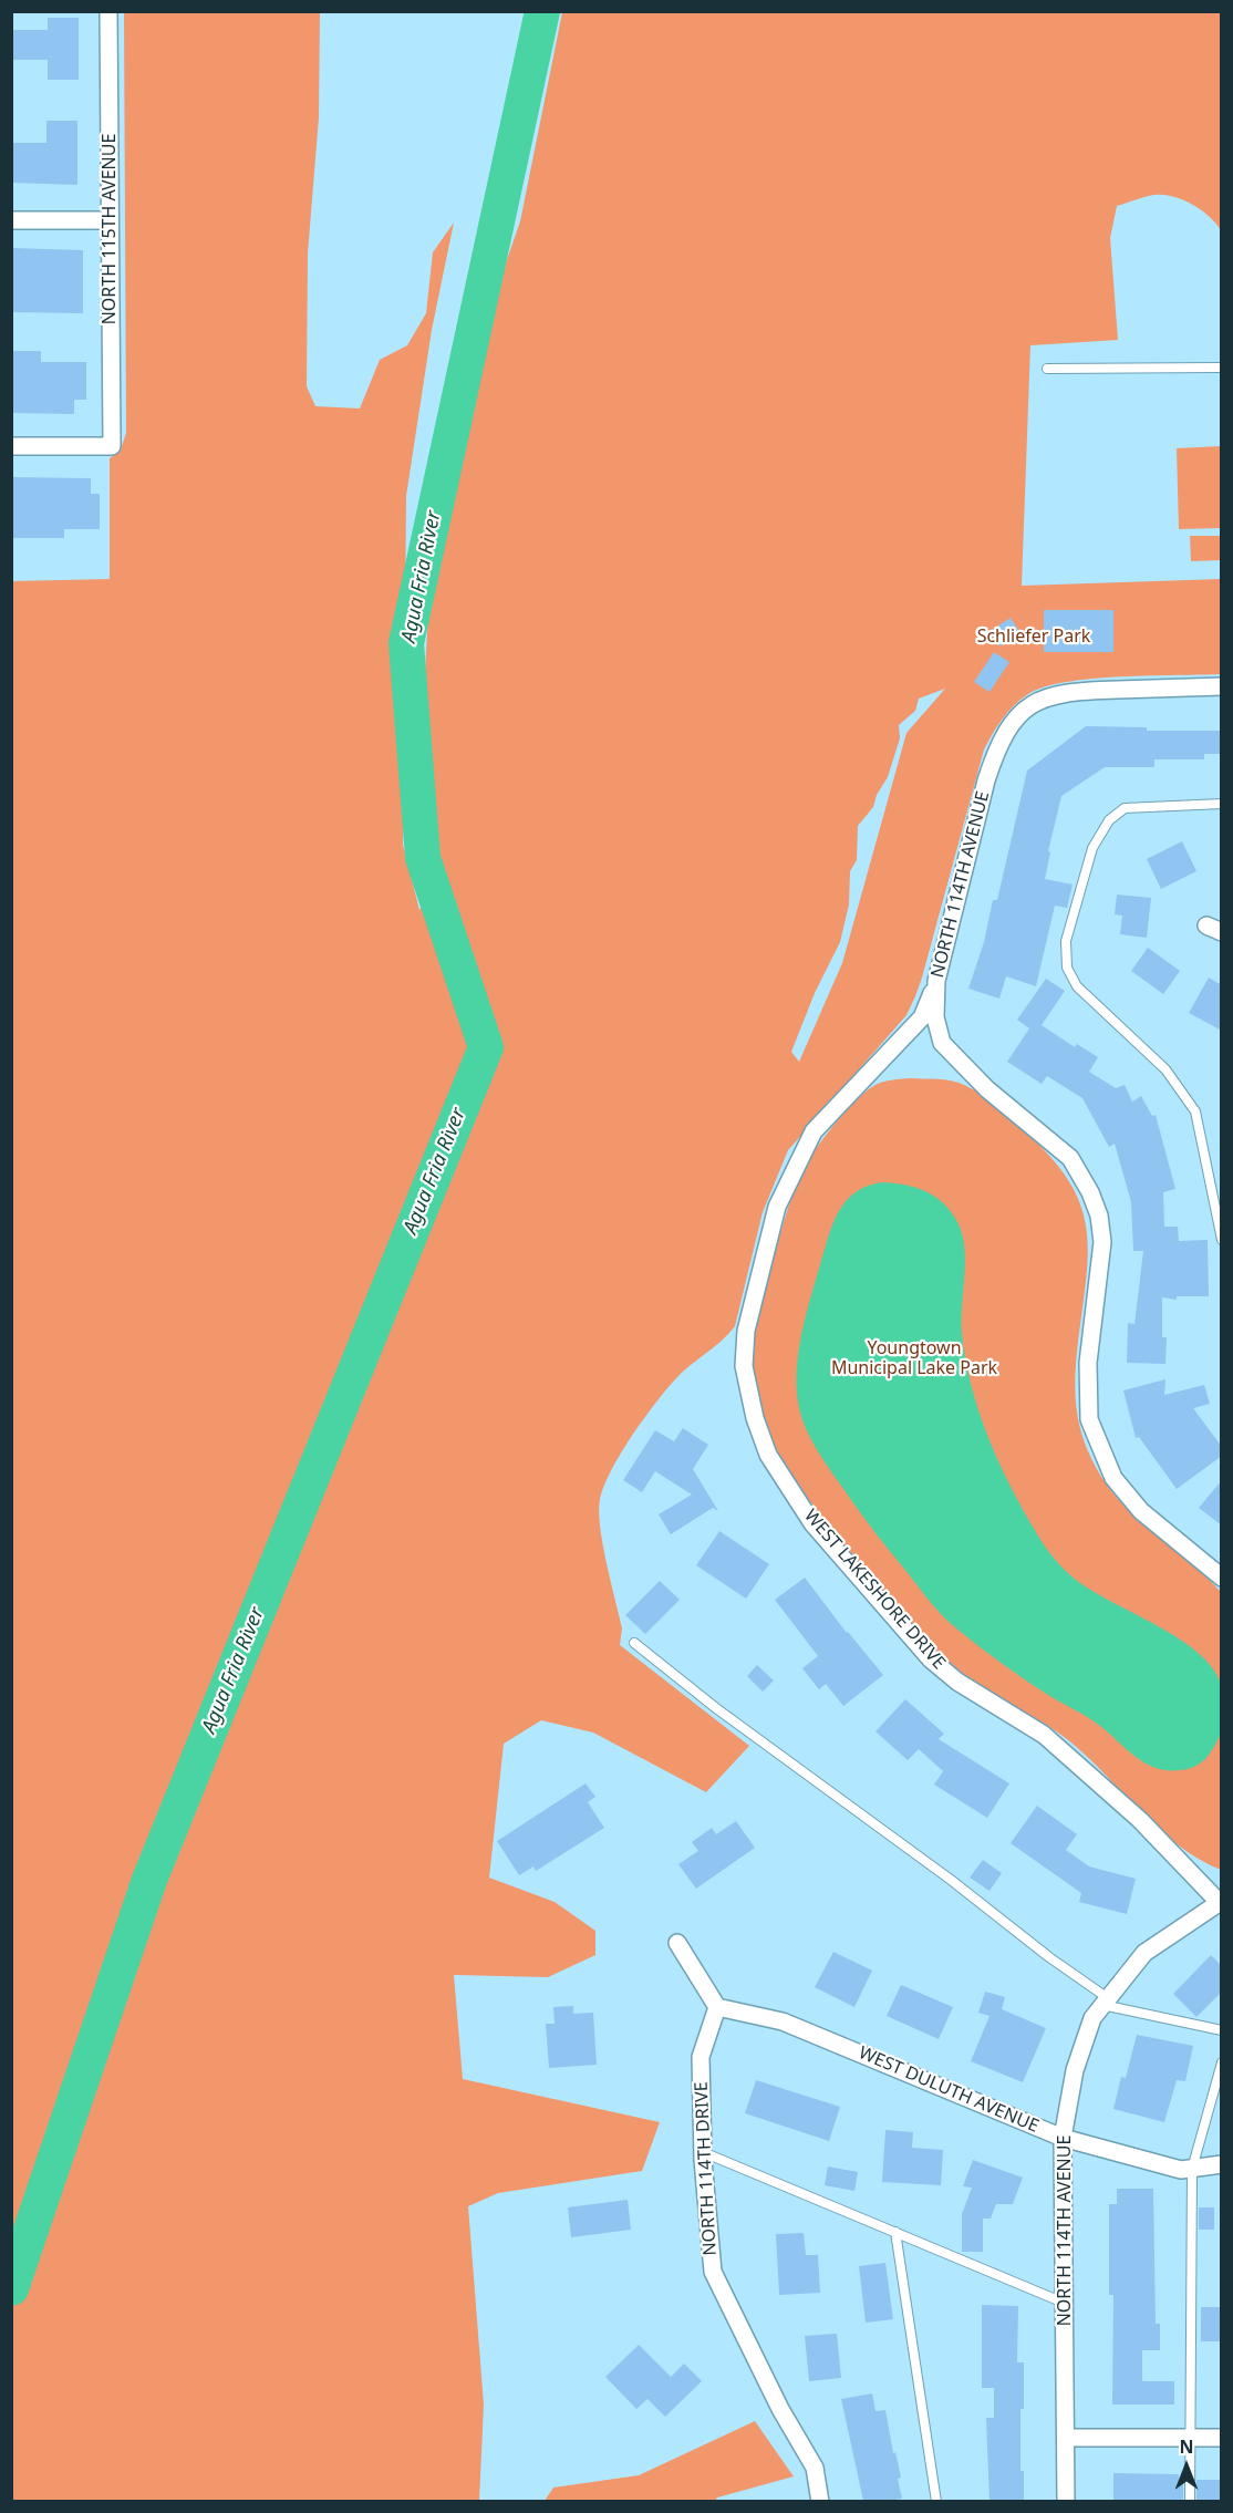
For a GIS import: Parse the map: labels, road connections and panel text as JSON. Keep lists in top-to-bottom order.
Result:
{
  "streets": {
    "street": [
      "NORTH 115TH AVENUE",
      "NORTH 114TH AVENUE",
      "WEST LAKESHORE DRIVE",
      "WEST DULUTH AVENUE",
      "NORTH 114TH DRIVE"
    ]
  },
  "crossings": [
    ["NORTH 114TH AVENUE", "WEST LAKESHORE DRIVE"],
    ["NORTH 114TH AVENUE", "WEST DULUTH AVENUE"],
    ["WEST DULUTH AVENUE", "NORTH 114TH DRIVE"]
  ],
  "water": ["Agua Fria River"],
  "parks": ["Schliefer Park", "Youngtown Municipal Lake Park"],
  "north": "top"
}
